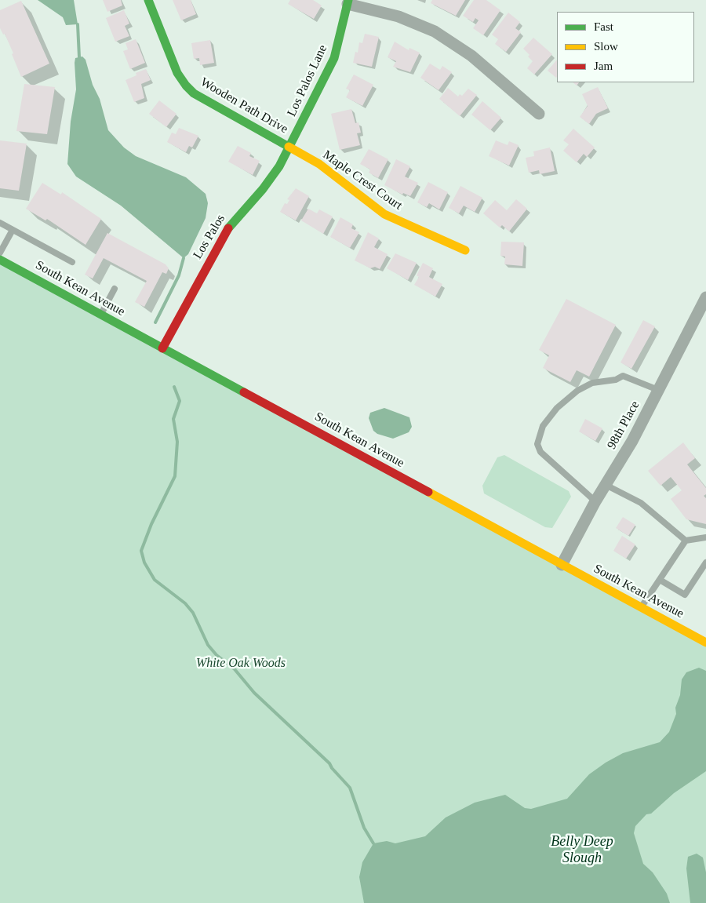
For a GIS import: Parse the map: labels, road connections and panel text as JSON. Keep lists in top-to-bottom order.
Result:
{
  "streets": {
    "street": [
      "Los Palos Lane",
      "Wooden Path Drive",
      "Maple Crest Court",
      "Los Palos",
      "South Kean Avenue",
      "98th Place"
    ]
  },
  "crossings": [
    ["Los Palos Lane", "Wooden Path Drive"],
    ["Los Palos Lane", "Maple Crest Court"],
    ["Los Palos Lane", "Los Palos"],
    ["Wooden Path Drive", "Maple Crest Court"],
    ["Wooden Path Drive", "Los Palos"],
    ["Maple Crest Court", "Los Palos"],
    ["Los Palos", "South Kean Avenue"],
    ["South Kean Avenue", "98th Place"]
  ],
  "water": ["Belly Deep Slough"],
  "parks": ["White Oak Woods"],
  "legend": ["Fast", "Slow", "Jam"]
}
